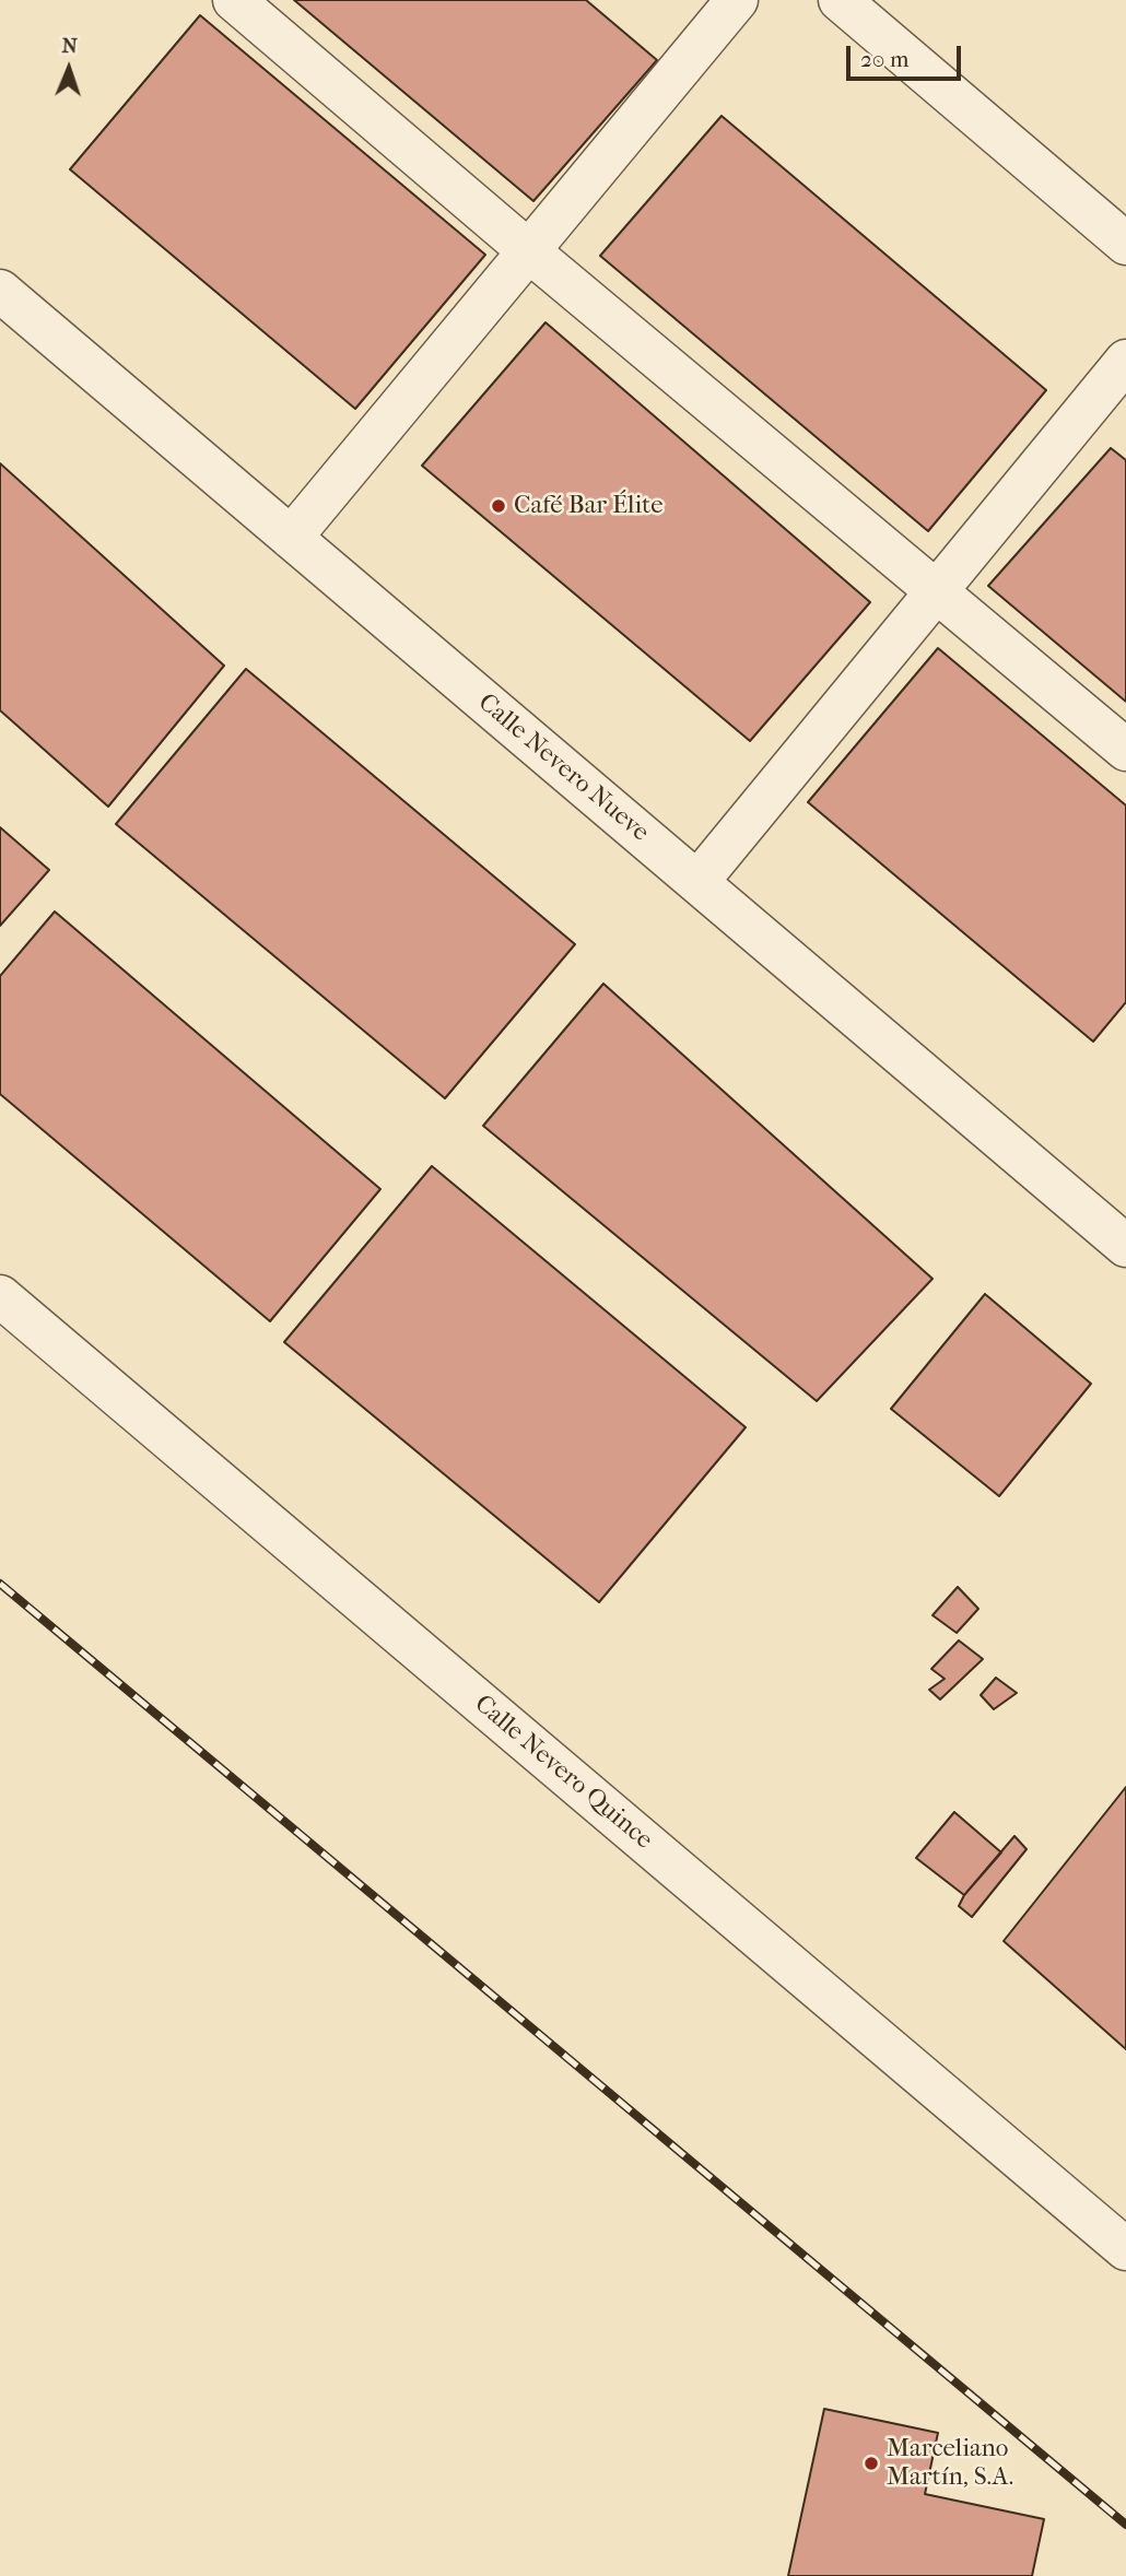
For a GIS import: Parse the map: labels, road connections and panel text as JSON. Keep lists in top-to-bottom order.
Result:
{
  "streets": {
    "street": ["Calle Nevero Nueve", "Calle Nevero Quince"]
  },
  "places": ["Café Bar Élite", "Marceliano Martín, S.A."],
  "scale_bar": "20 m",
  "north": "top"
}
